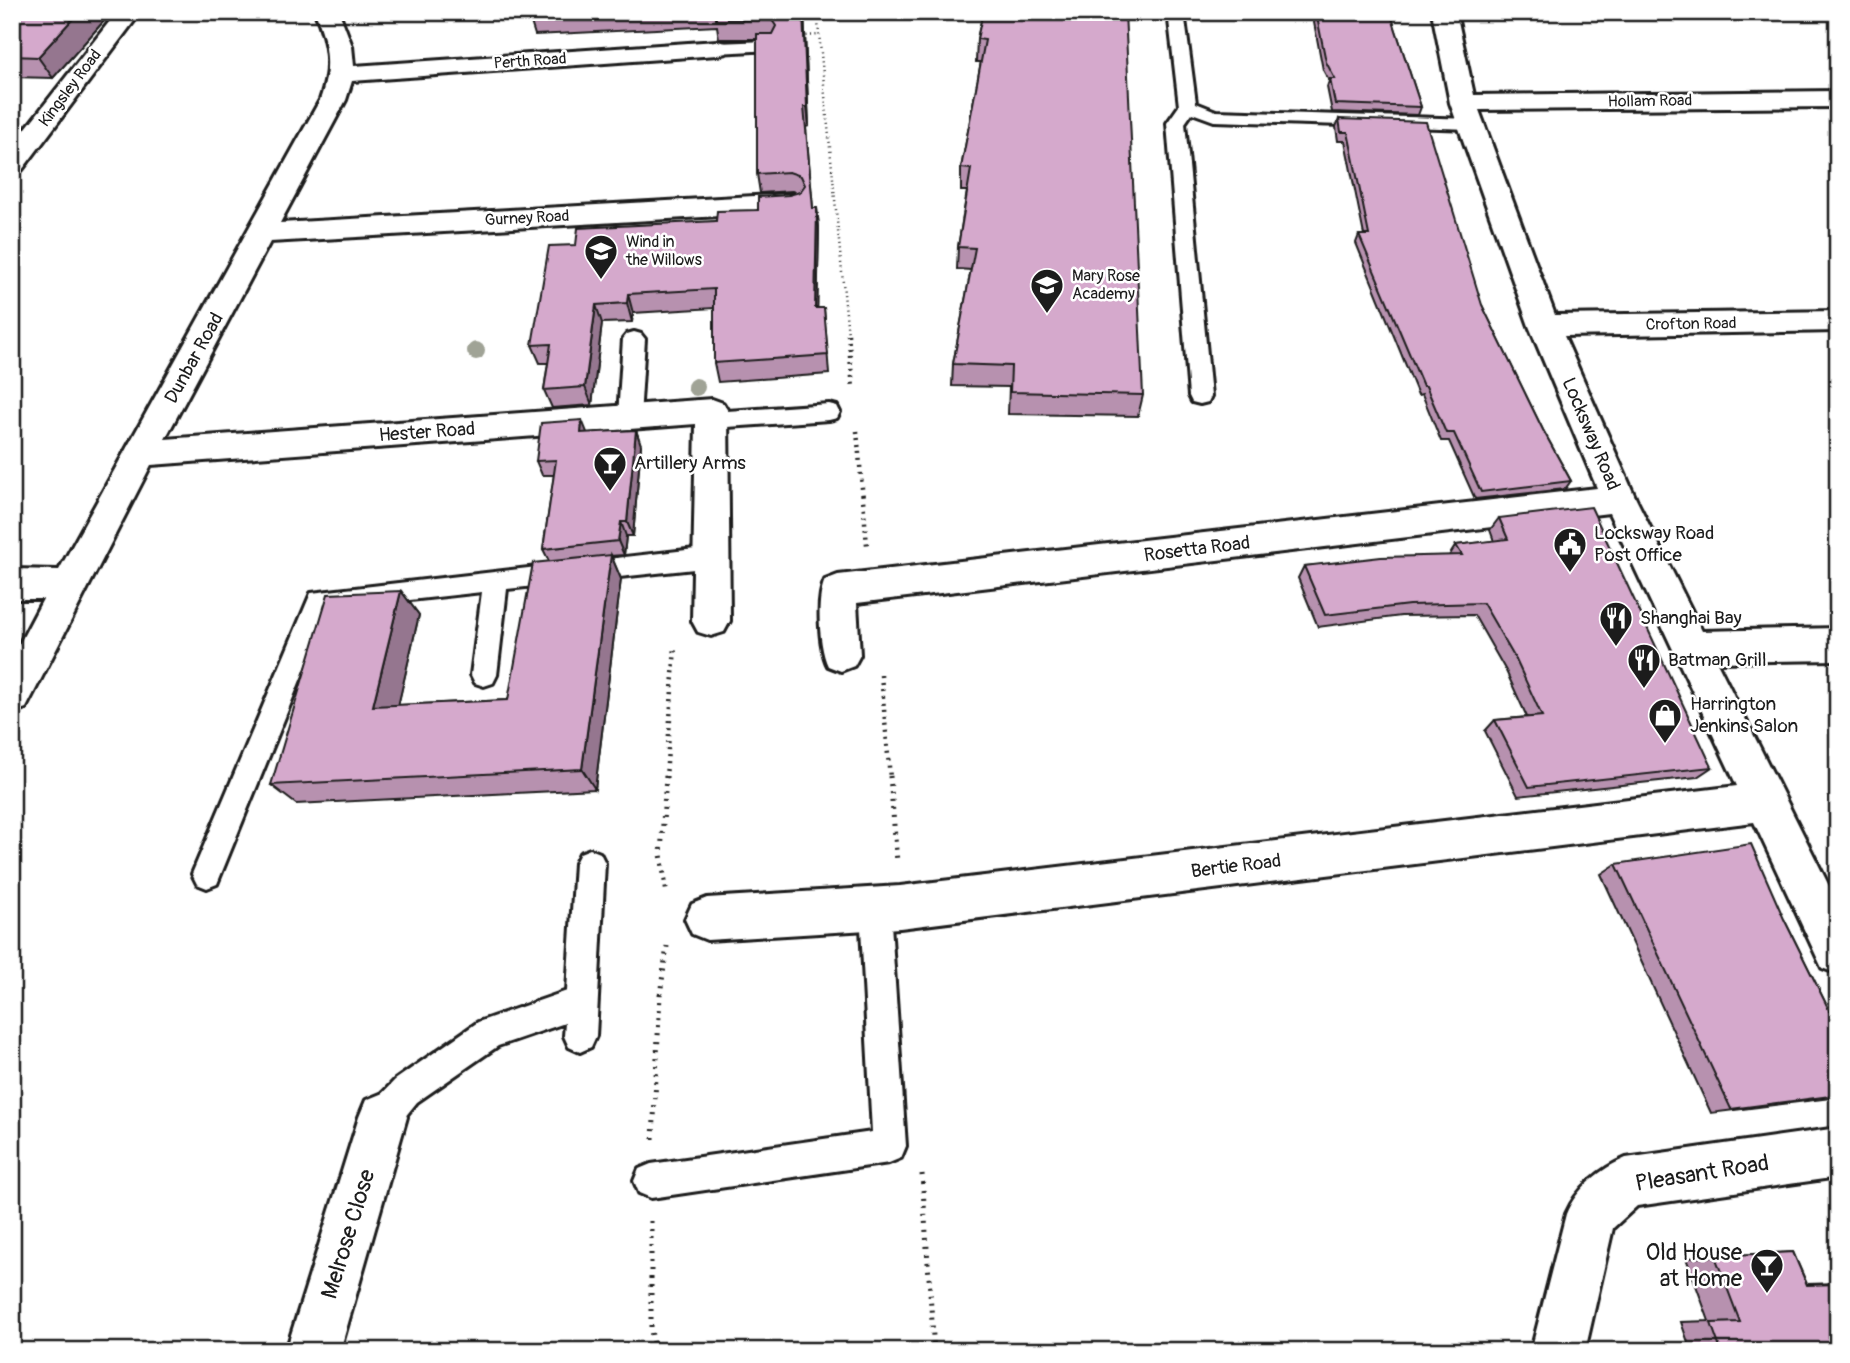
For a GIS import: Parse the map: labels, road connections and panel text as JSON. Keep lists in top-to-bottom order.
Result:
{
  "streets": {
    "street": [
      "Perth Road",
      "Kingsley Road",
      "Hollam Road",
      "Gurney Road",
      "Crofton Road",
      "Dunbar Road",
      "Hester Road",
      "Locksway Road",
      "Rosetta Road",
      "Bertie Road",
      "Pleasant Road",
      "Melrose Close"
    ]
  },
  "crossings": [
    ["Perth Road", "Dunbar Road"],
    ["Hollam Road", "Locksway Road"],
    ["Gurney Road", "Dunbar Road"],
    ["Crofton Road", "Locksway Road"],
    ["Dunbar Road", "Hester Road"],
    ["Locksway Road", "Rosetta Road"],
    ["Locksway Road", "Bertie Road"]
  ],
  "places": {
    "school or university": ["Wind in the Willows", "Mary Rose Academy"],
    "bar": ["Artillery Arms", "Old House at Home"],
    "public building": ["Locksway Road Post Office"],
    "restaurant": ["Shanghai Bay", "Batman Grill"],
    "shop": ["Harrington Jenkins Salon"]
  }
}
